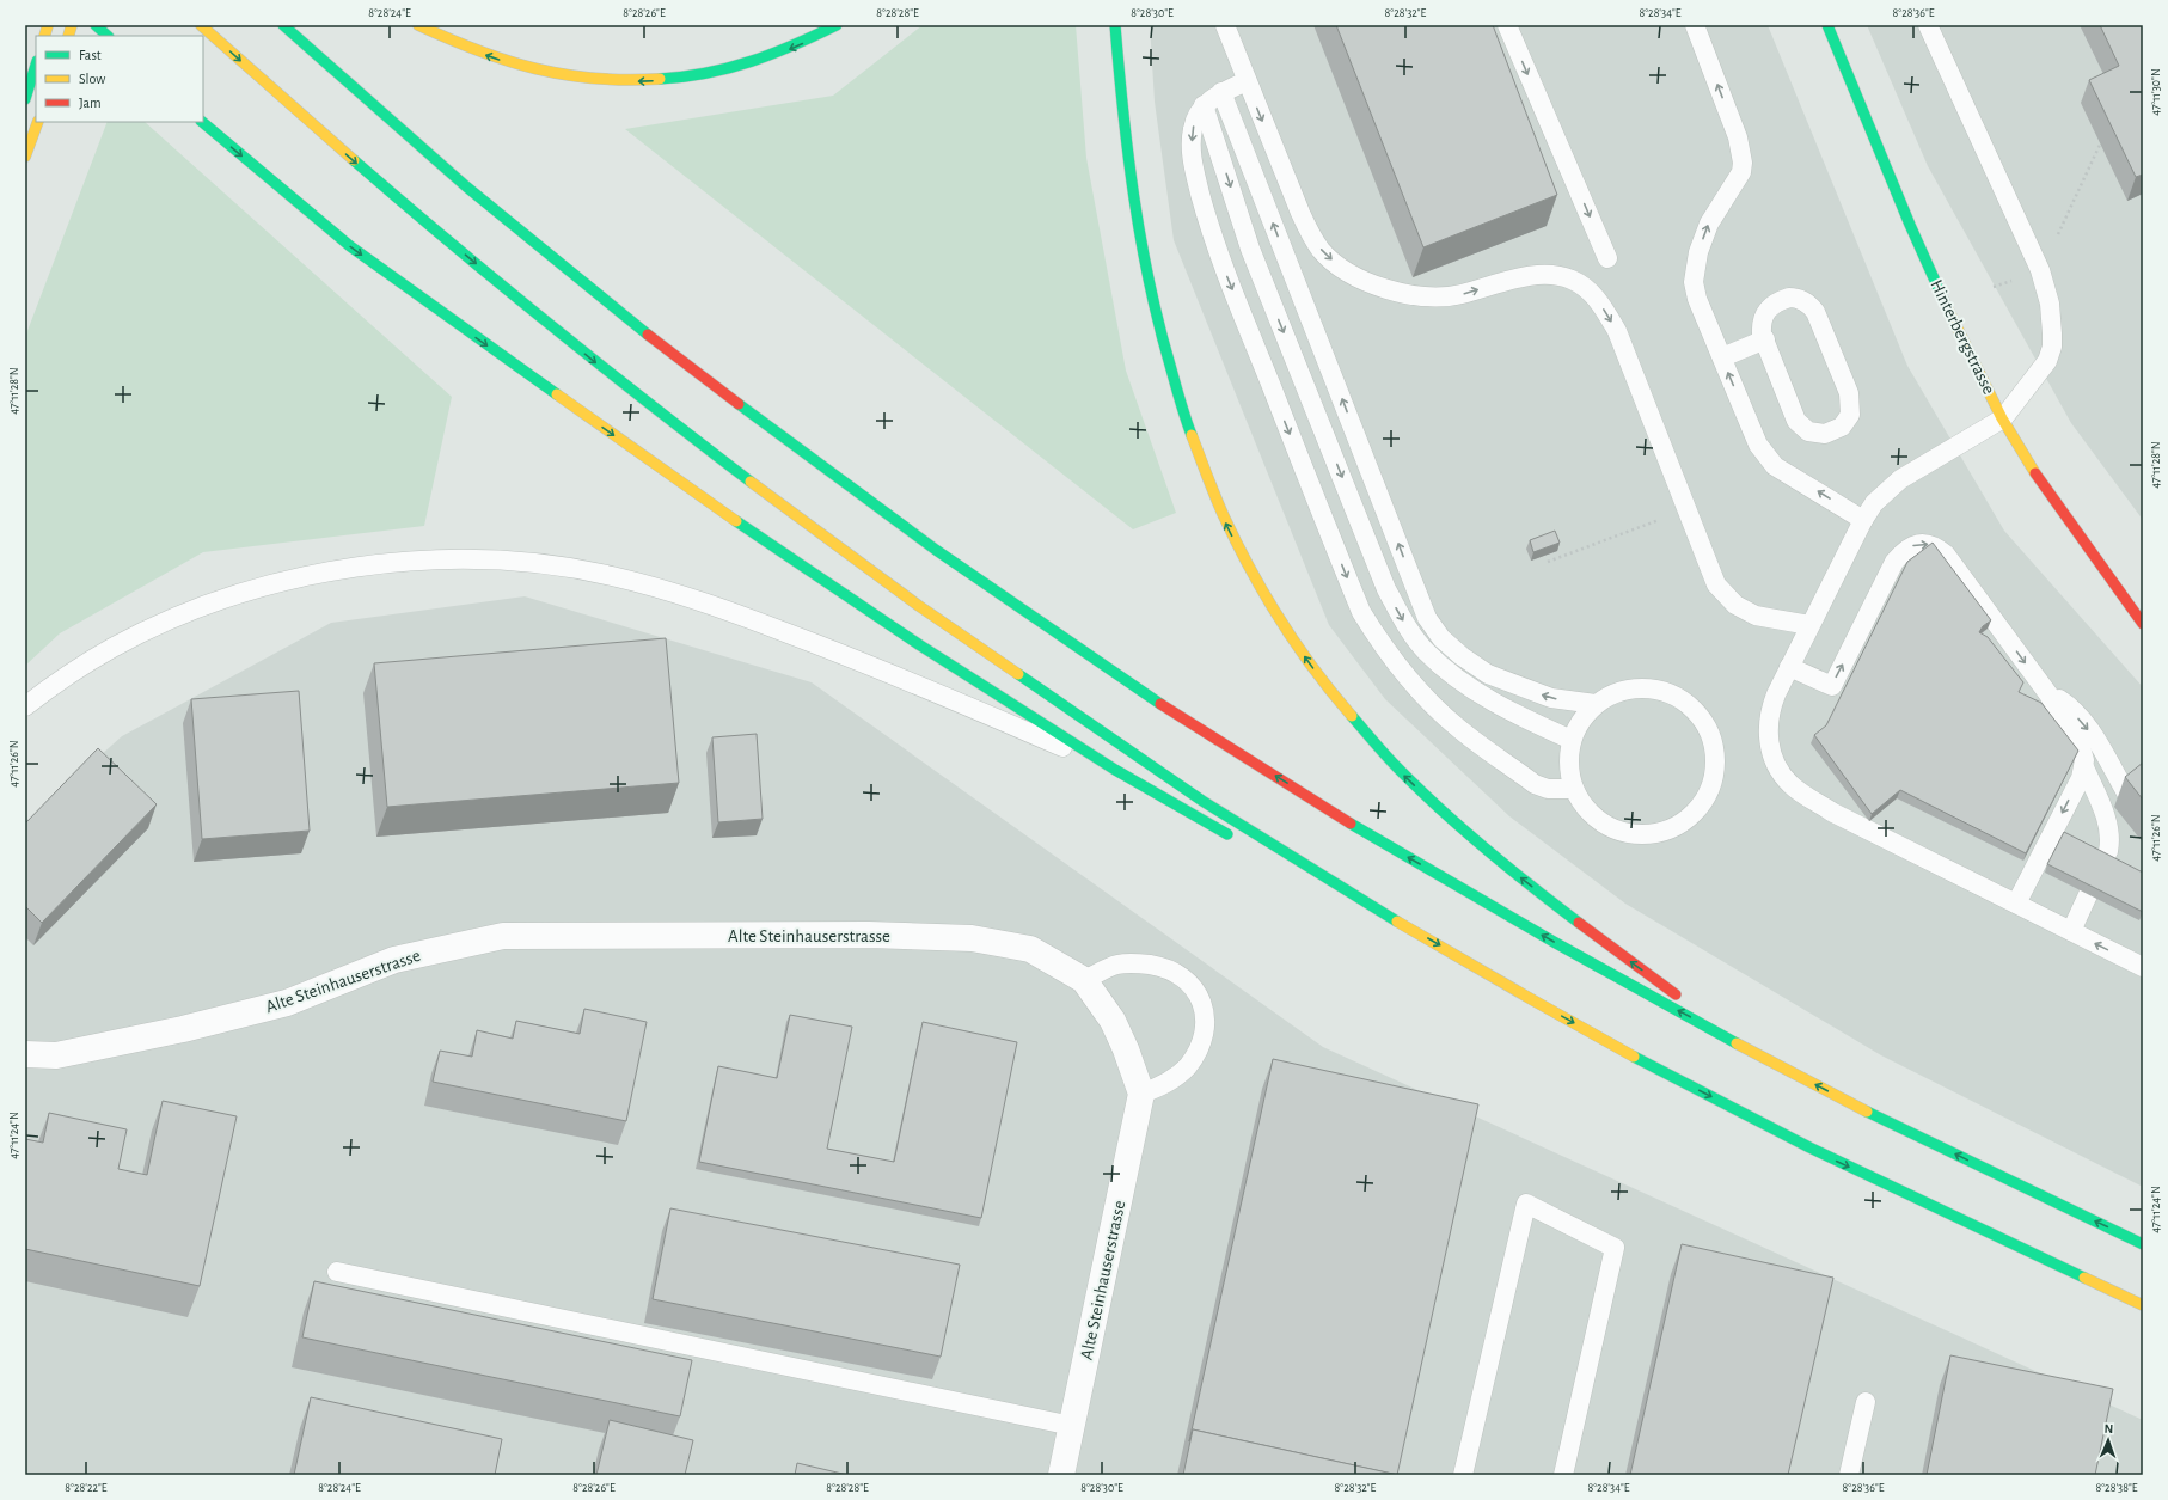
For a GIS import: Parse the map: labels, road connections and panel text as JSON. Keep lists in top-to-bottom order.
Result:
{
  "streets": {
    "main road": ["Hinterbergstrasse"],
    "street": ["Alte Steinhauserstrasse"]
  },
  "legend": ["Fast", "Slow", "Jam"],
  "north": "top",
  "coordinates": [
    "8°28'24\"E",
    "8°28'26\"E",
    "8°28'28\"E",
    "8°28'30\"E",
    "8°28'32\"E",
    "8°28'34\"E",
    "8°28'36\"E",
    "47°11'30\"N",
    "47°11'28\"N",
    "47°11'26\"N",
    "47°11'24\"N",
    "8°28'22\"E",
    "8°28'38\"E"
  ]
}
